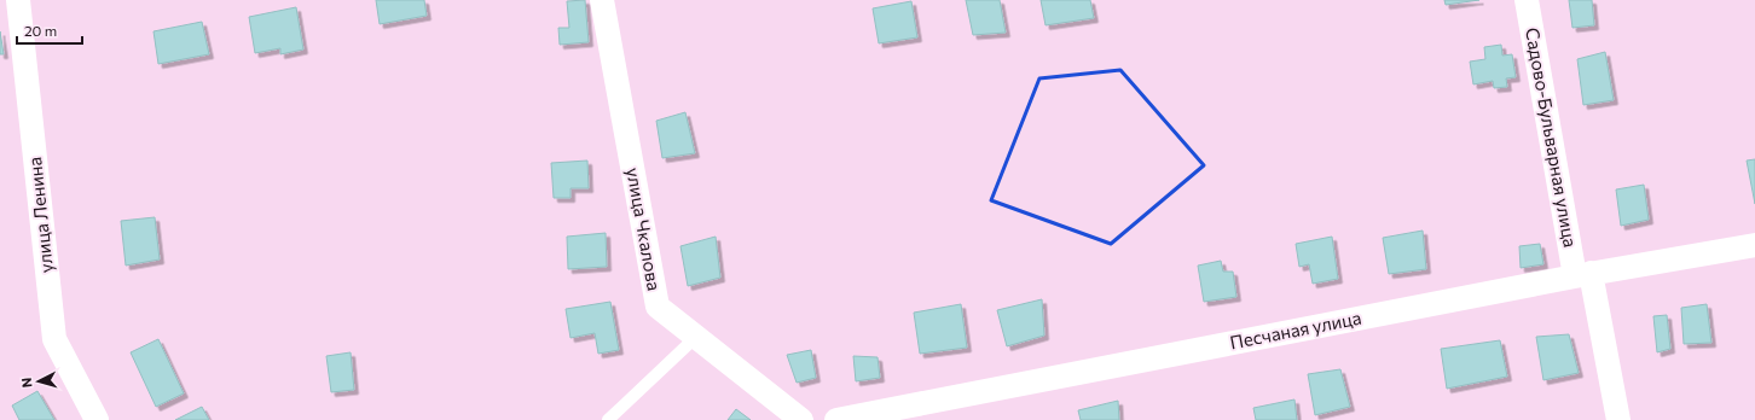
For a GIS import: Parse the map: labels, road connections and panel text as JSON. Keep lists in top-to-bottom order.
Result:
{
  "streets": {
    "street": [
      "Садово-Бульварная улица",
      "улица Ленина",
      "улица Чкалова",
      "Песчаная улица"
    ]
  },
  "crossings": [
    ["Садово-Бульварная улица", "Песчаная улица"]
  ],
  "scale_bar": "20 m",
  "north": "left"
}
